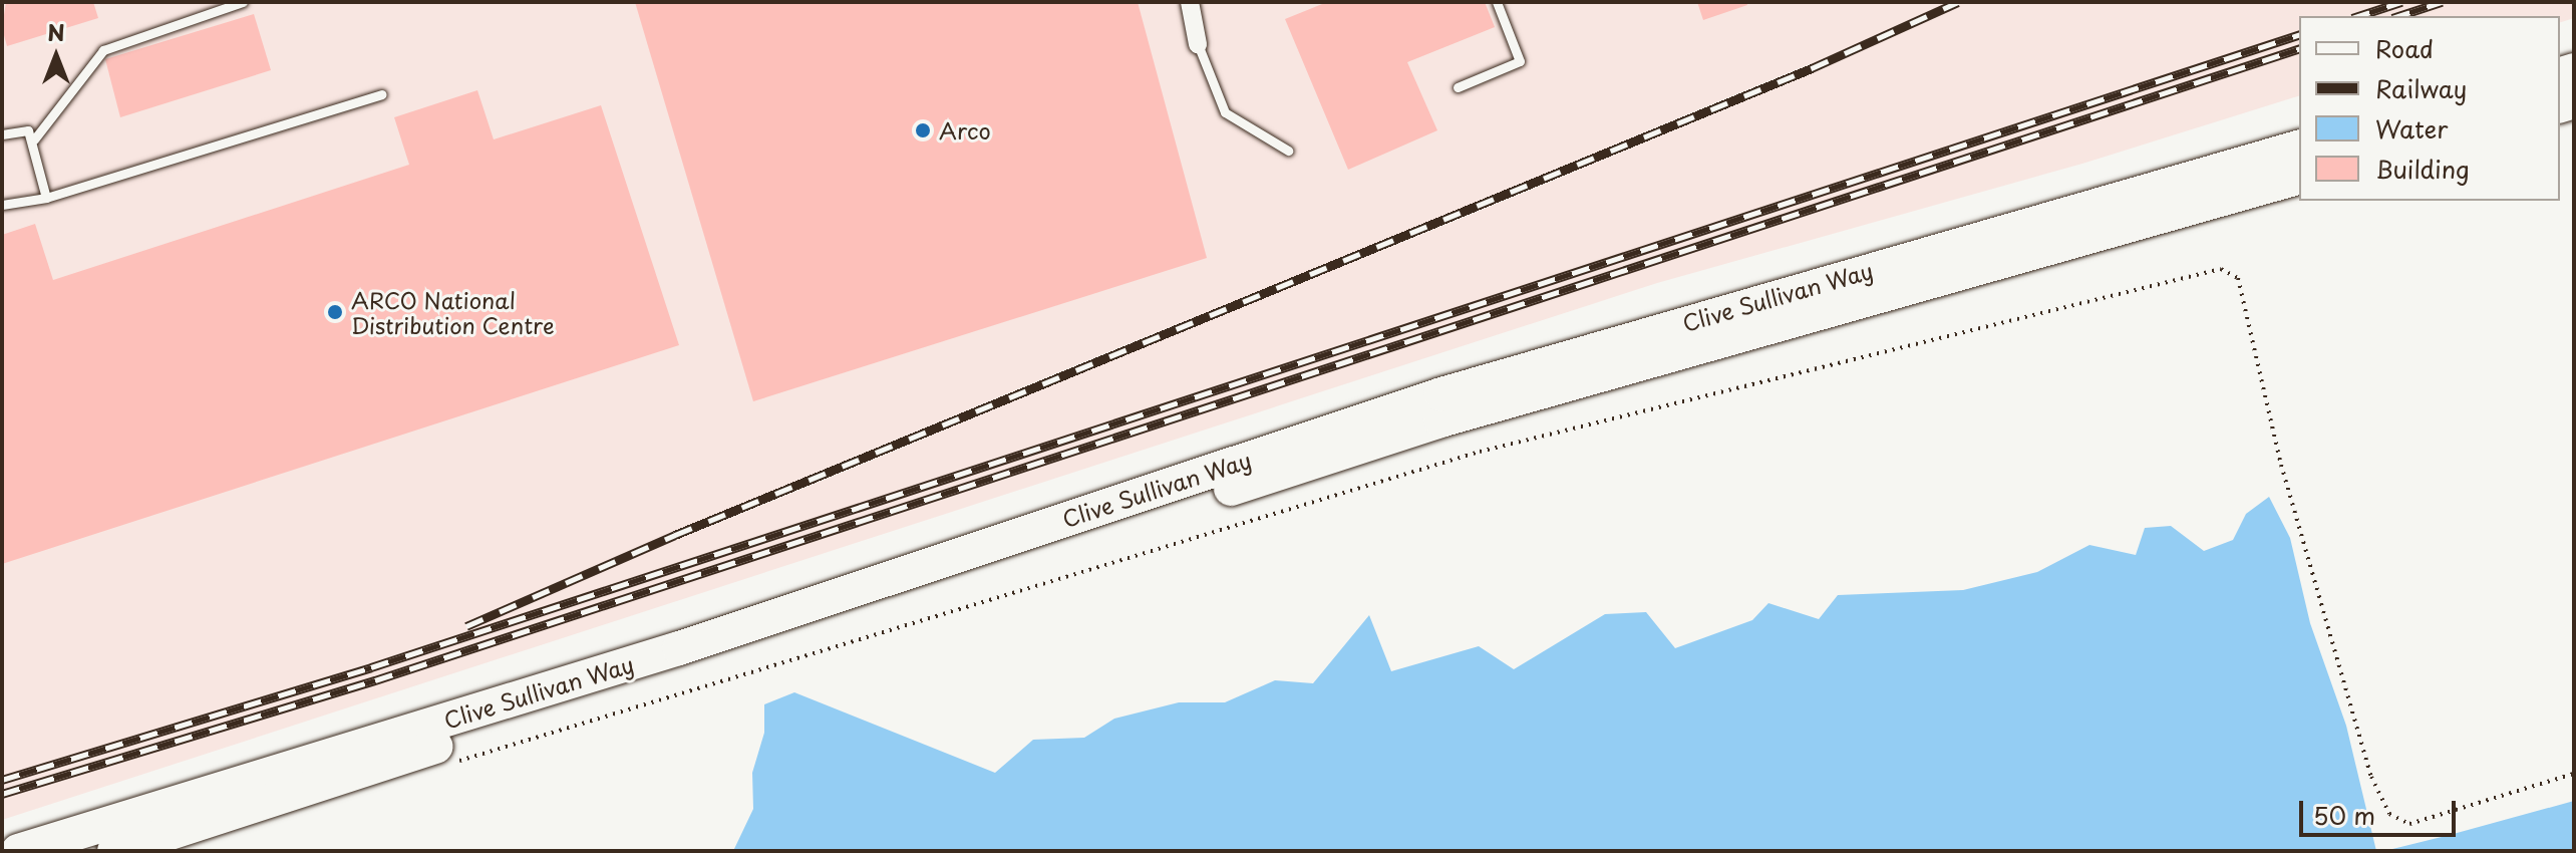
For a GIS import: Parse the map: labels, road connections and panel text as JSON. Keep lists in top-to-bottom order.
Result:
{
  "streets": {
    "highway": ["Clive Sullivan Way"]
  },
  "places": ["Arco", "ARCO National Distribution Centre"],
  "legend": [
    "Road",
    "Railway",
    "Water",
    "Building"
  ],
  "scale_bar": "50 m",
  "north": "top"
}
